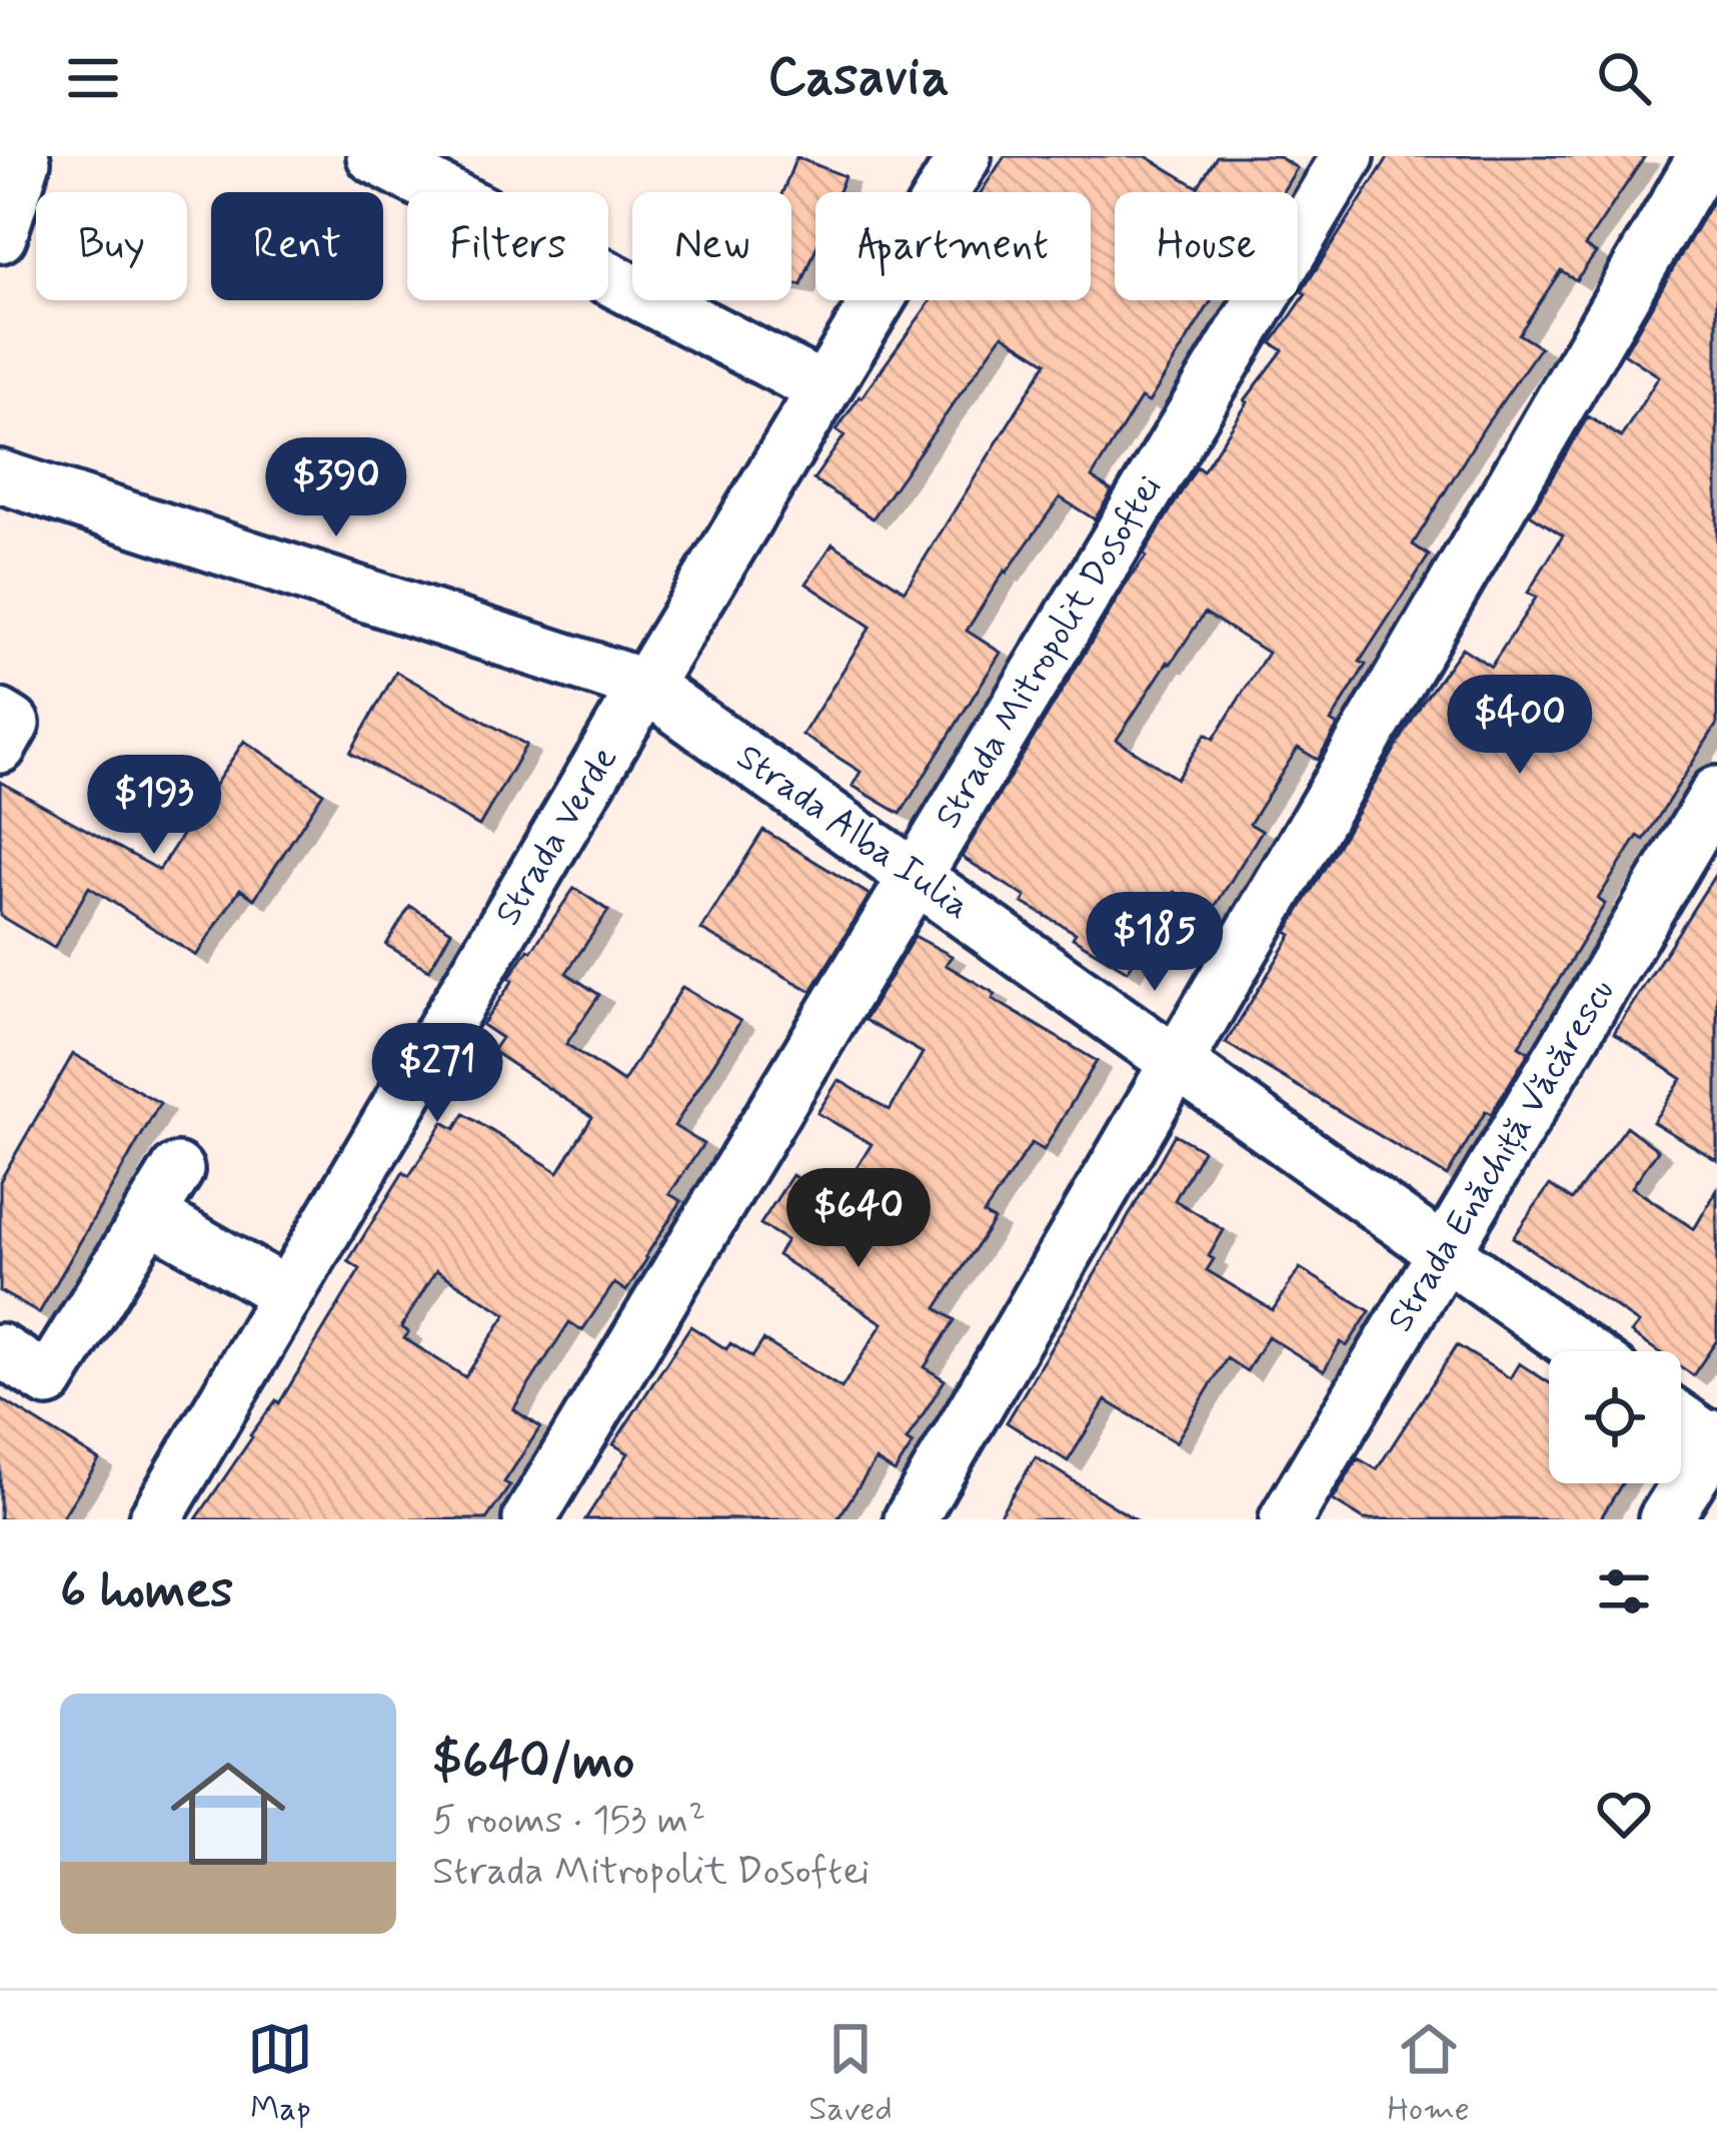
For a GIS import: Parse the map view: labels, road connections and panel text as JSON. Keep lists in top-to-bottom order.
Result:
{
  "streets": {
    "street": [
      "Strada Mitropolit Dosoftei",
      "Strada Alba Iulia",
      "Strada Verde",
      "Strada Enăchiță Văcărescu"
    ]
  },
  "crossings": [
    ["Strada Mitropolit Dosoftei", "Strada Alba Iulia"],
    ["Strada Alba Iulia", "Strada Verde"],
    ["Strada Alba Iulia", "Strada Enăchiță Văcărescu"]
  ],
  "page": {
    "header": "Casavia",
    "chip": [
      "Buy",
      "Rent",
      "Filters",
      "New",
      "Apartment",
      "House"
    ],
    "price": [
      "$390",
      "$400",
      "$193",
      "$185",
      "$271",
      "$640"
    ],
    "heading": "6 homes",
    "list": [
      {
        "name": "$640/mo",
        "note": "5 rooms · 153 m² · Strada Mitropolit Dosoftei"
      }
    ],
    "tabs": ["Map", "Saved", "Home"]
  }
}
